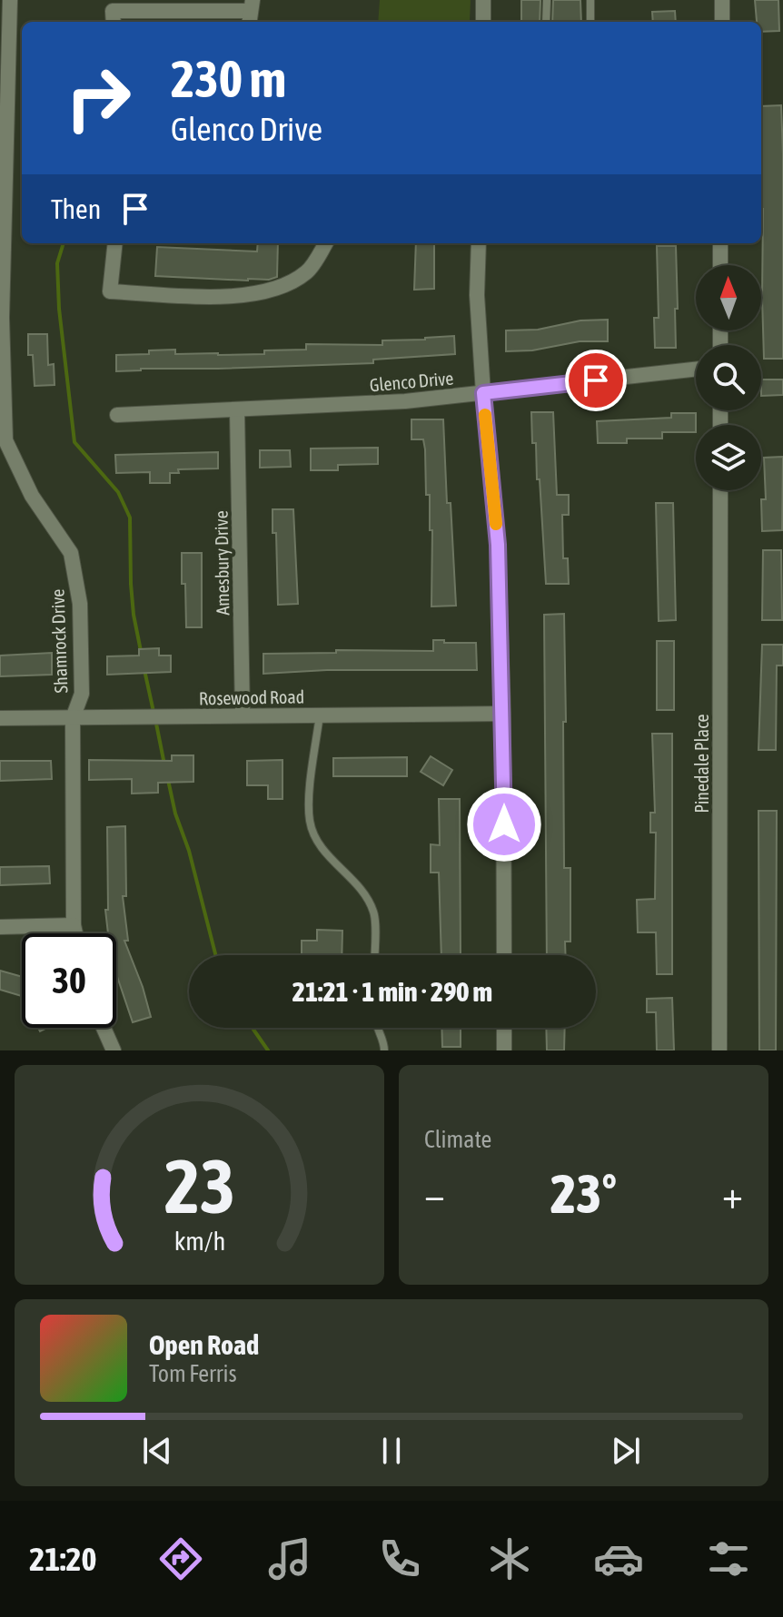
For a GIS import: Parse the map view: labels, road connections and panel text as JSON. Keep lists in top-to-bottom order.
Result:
{
  "streets": {
    "street": [
      "Glenco Drive",
      "Amesbury Drive",
      "Shamrock Drive",
      "Rosewood Road",
      "Pinedale Place"
    ]
  },
  "crossings": [
    ["Glenco Drive", "Amesbury Drive"],
    ["Amesbury Drive", "Rosewood Road"],
    ["Shamrock Drive", "Rosewood Road"]
  ],
  "north": "top",
  "page": {
    "turn": ["230 m", "Glenco Drive"],
    "then": "Then",
    "limit": "30",
    "trip": "21:21 · 1 min · 290 m",
    "tile": "Climate",
    "heat": ["−", "23°", "+"],
    "song": ["Open Road", "Tom Ferris"],
    "tabs": "21:20",
    "gauge": ["23", "km/h"]
  }
}
